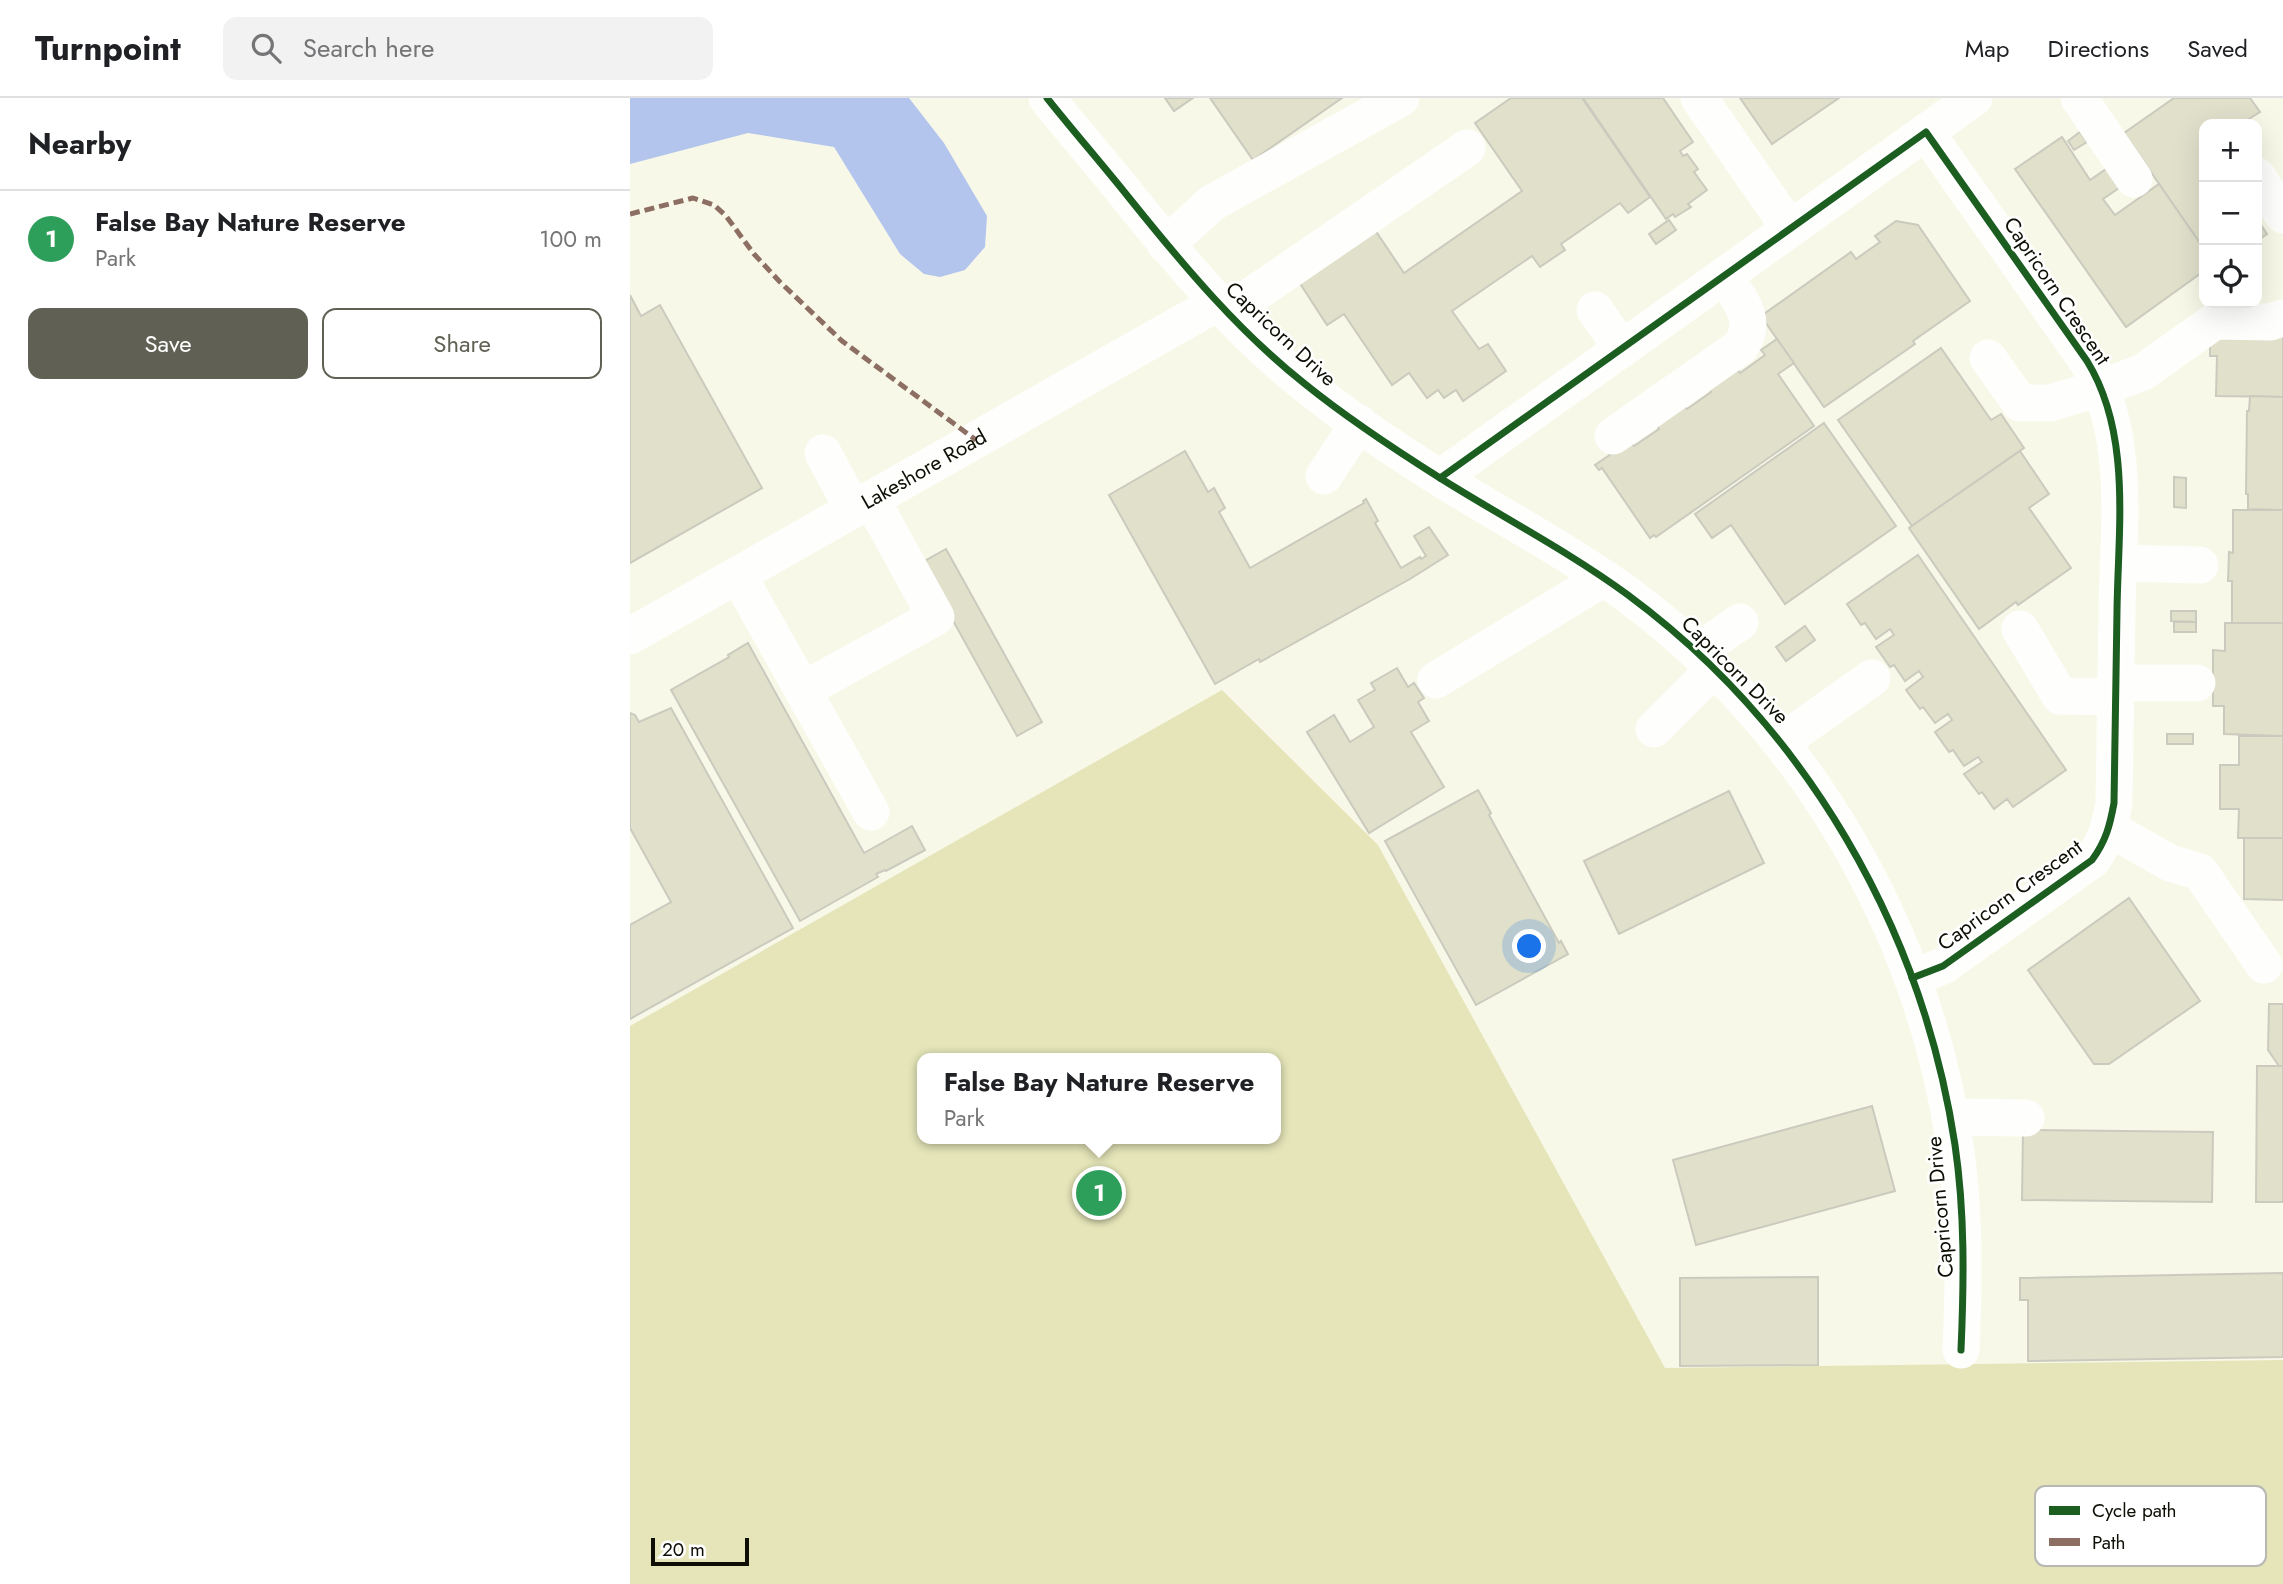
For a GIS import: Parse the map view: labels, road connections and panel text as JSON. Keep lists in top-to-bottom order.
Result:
{
  "streets": {
    "street": ["Capricorn Crescent", "Capricorn Drive", "Lakeshore Road"]
  },
  "crossings": [
    ["Capricorn Crescent", "Capricorn Drive"],
    ["Capricorn Drive", "Lakeshore Road"]
  ],
  "legend": ["Cycle path", "Path"],
  "scale_bar": "20 m",
  "page": {
    "header": "Turnpoint",
    "search": "Search here",
    "nav": ["Map", "Directions", "Saved"],
    "heading": "Nearby",
    "map_buttons": ["+", "−"],
    "list": [
      {
        "mark": "1",
        "name": "False Bay Nature Reserve",
        "note": "Park",
        "value": "100 m"
      }
    ],
    "buttons": ["Save", "Share"],
    "popup": ["False Bay Nature Reserve", "Park"],
    "pins": "1",
    "scale": "20 m"
  }
}
